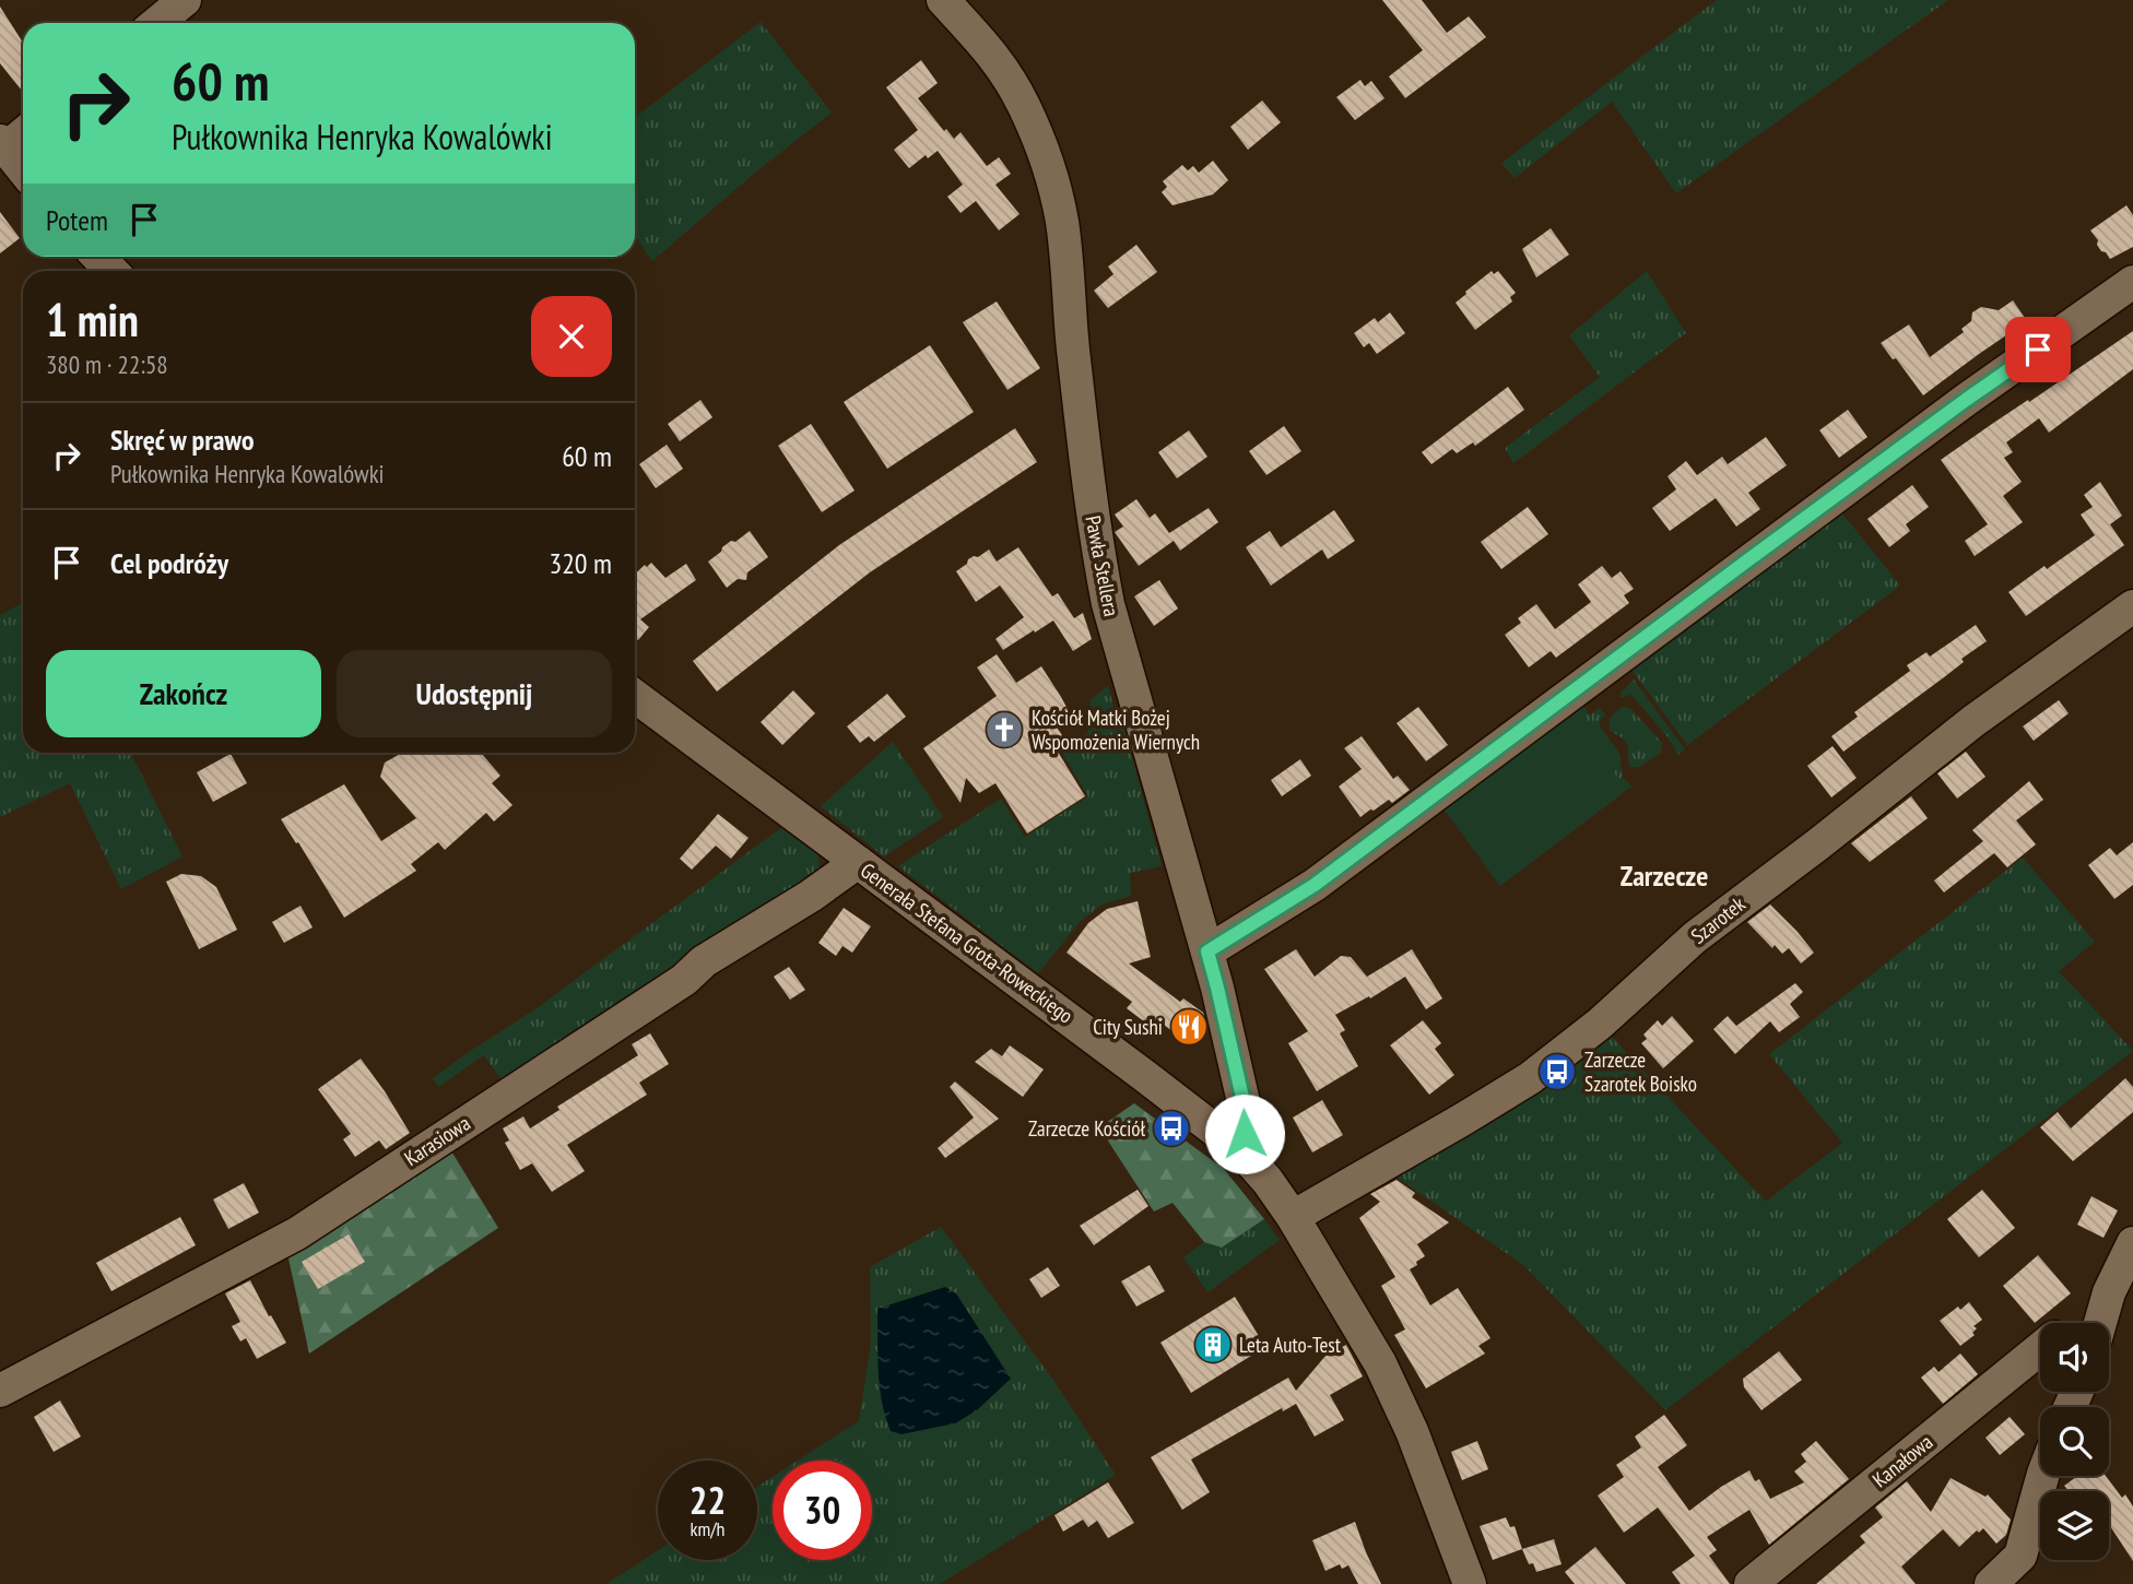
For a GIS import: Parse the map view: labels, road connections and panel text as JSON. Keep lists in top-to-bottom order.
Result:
{
  "streets": {
    "street": [
      "Pawła Stellera",
      "Szarotek",
      "Generała Stefana Grota-Roweckiego",
      "Karasiowa",
      "Kanałowa"
    ]
  },
  "crossings": [
    ["Pawła Stellera", "Generała Stefana Grota-Roweckiego"],
    ["Szarotek", "Generała Stefana Grota-Roweckiego"],
    ["Generała Stefana Grota-Roweckiego", "Karasiowa"]
  ],
  "districts": ["Zarzecze"],
  "places": {
    "church": ["Kościół Matki Bożej Wspomożenia Wiernych"],
    "restaurant": ["City Sushi"],
    "bus stop": ["Zarzecze Szarotek Boisko", "Zarzecze Kościół"],
    "building": ["Leta Auto-Test"]
  },
  "page": {
    "turn": ["60 m", "Pułkownika Henryka Kowalówki"],
    "then": "Potem",
    "heading": ["1 min", "380 m · 22:58"],
    "list": [
      {
        "name": "Skręć w prawo",
        "note": "Pułkownika Henryka Kowalówki",
        "value": "60 m"
      },
      {
        "name": "Cel podróży",
        "value": "320 m"
      }
    ],
    "buttons": ["Zakończ", "Udostępnij"],
    "speed": "22 km/h",
    "limit": "30"
  }
}
